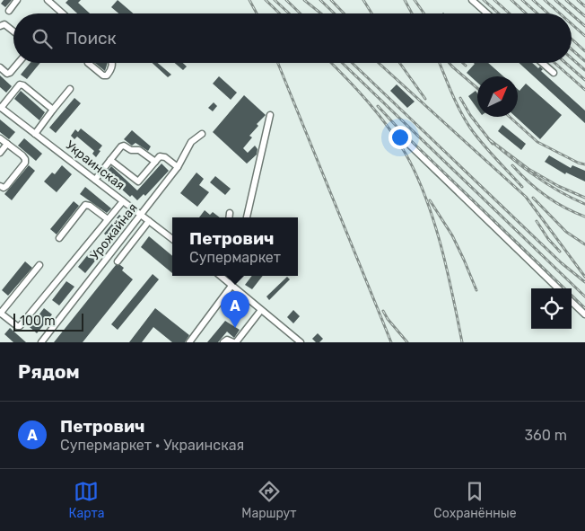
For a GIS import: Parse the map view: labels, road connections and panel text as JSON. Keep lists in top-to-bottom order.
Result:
{
  "streets": {
    "street": ["Украинская", "Урожайная"]
  },
  "crossings": [
    ["Украинская", "Урожайная"]
  ],
  "scale_bar": "100 m",
  "north": "top right",
  "page": {
    "search": "Поиск",
    "popup": ["Петрович", "Супермаркет"],
    "pins": "A",
    "scale": "100 m",
    "heading": "Рядом",
    "list": [
      {
        "mark": "A",
        "name": "Петрович",
        "note": "Супермаркет · Украинская",
        "value": "360 m"
      }
    ],
    "nav": ["Карта", "Маршрут", "Сохранённые"]
  }
}
